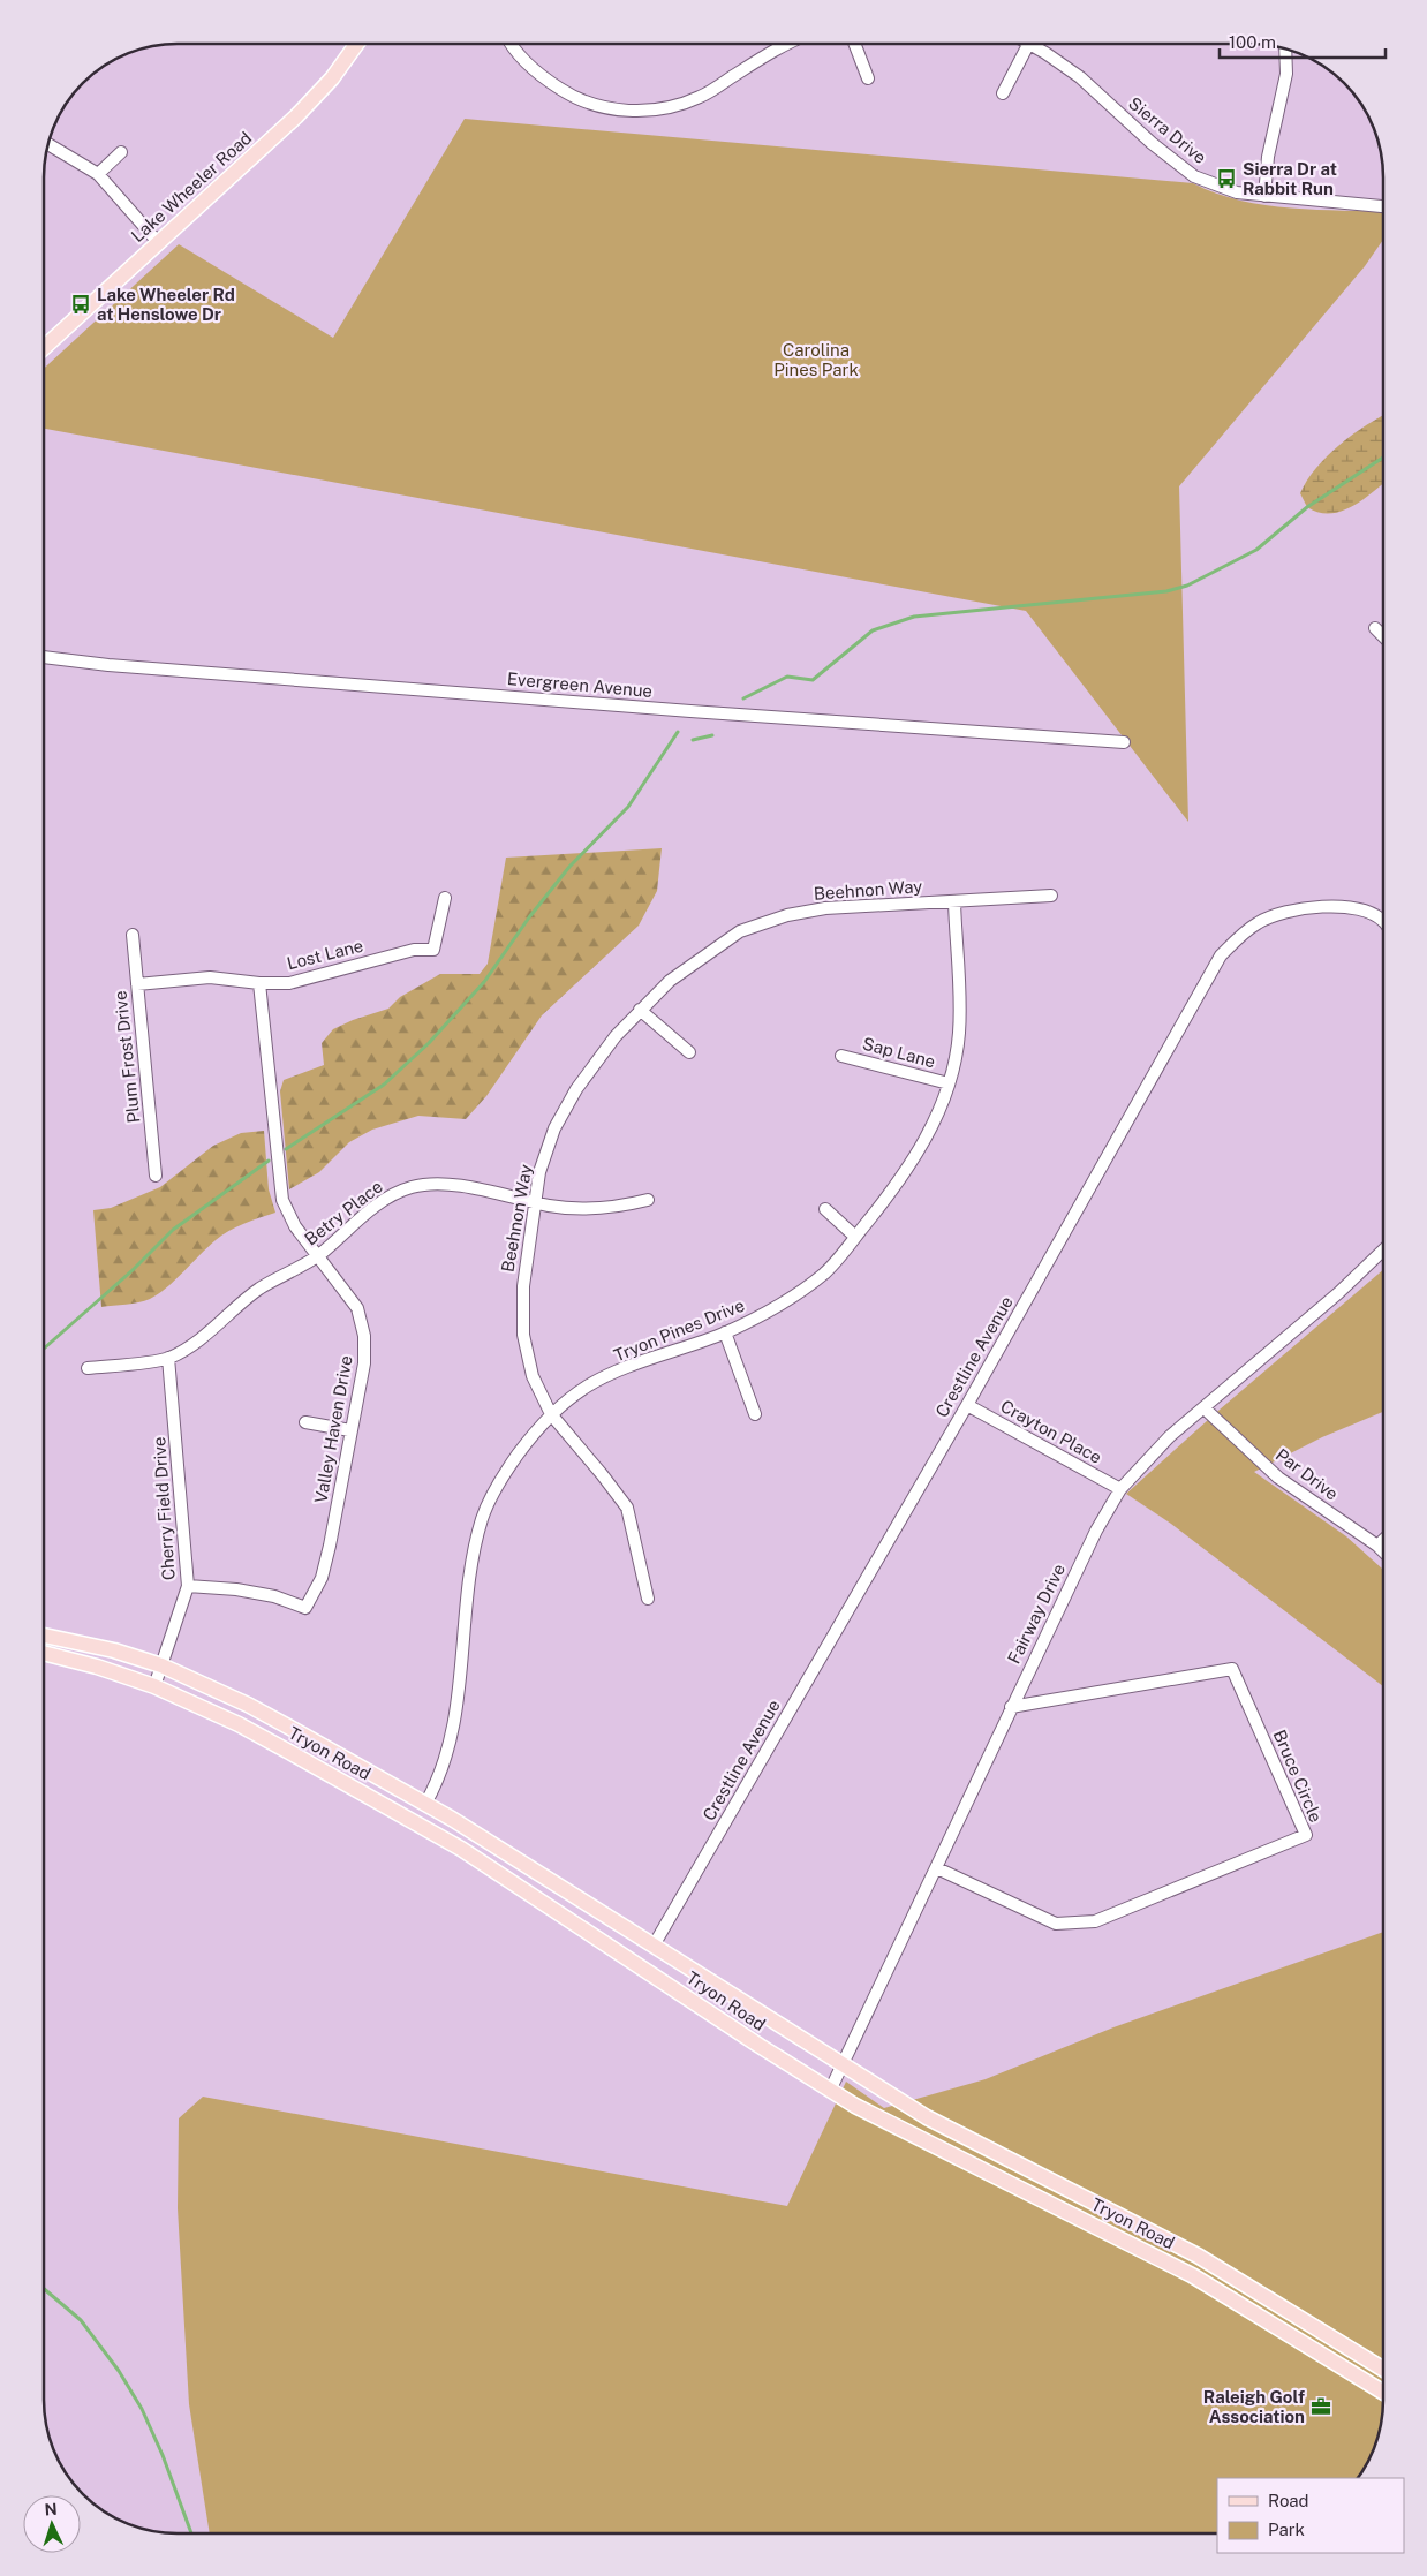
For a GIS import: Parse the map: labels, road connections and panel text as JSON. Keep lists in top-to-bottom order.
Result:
{
  "streets": {
    "main road": ["Lake Wheeler Road", "Tryon Road"],
    "street": [
      "Sierra Drive",
      "Evergreen Avenue",
      "Beehnon Way",
      "Lost Lane",
      "Sap Lane",
      "Plum Frost Drive",
      "Betry Place",
      "Tryon Pines Drive",
      "Crestline Avenue",
      "Valley Haven Drive",
      "Crayton Place",
      "Par Drive",
      "Cherry Field Drive",
      "Fairway Drive",
      "Bruce Circle"
    ]
  },
  "crossings": [
    ["Beehnon Way", "Betry Place"],
    ["Beehnon Way", "Tryon Pines Drive"],
    ["Lost Lane", "Plum Frost Drive"],
    ["Lost Lane", "Valley Haven Drive"],
    ["Sap Lane", "Tryon Pines Drive"],
    ["Betry Place", "Valley Haven Drive"],
    ["Betry Place", "Cherry Field Drive"],
    ["Tryon Pines Drive", "Tryon Road"],
    ["Crestline Avenue", "Crayton Place"],
    ["Crestline Avenue", "Tryon Road"],
    ["Valley Haven Drive", "Cherry Field Drive"],
    ["Crayton Place", "Fairway Drive"],
    ["Par Drive", "Fairway Drive"],
    ["Cherry Field Drive", "Tryon Road"],
    ["Fairway Drive", "Tryon Road"],
    ["Fairway Drive", "Bruce Circle"]
  ],
  "parks": ["Carolina Pines Park"],
  "places": {
    "bus stop": ["Sierra Dr at Rabbit Run", "Lake Wheeler Rd at Henslowe Dr"],
    "office": ["Raleigh Golf Association"]
  },
  "legend": ["Road", "Park"],
  "scale_bar": "100 m",
  "north": "top"
}
